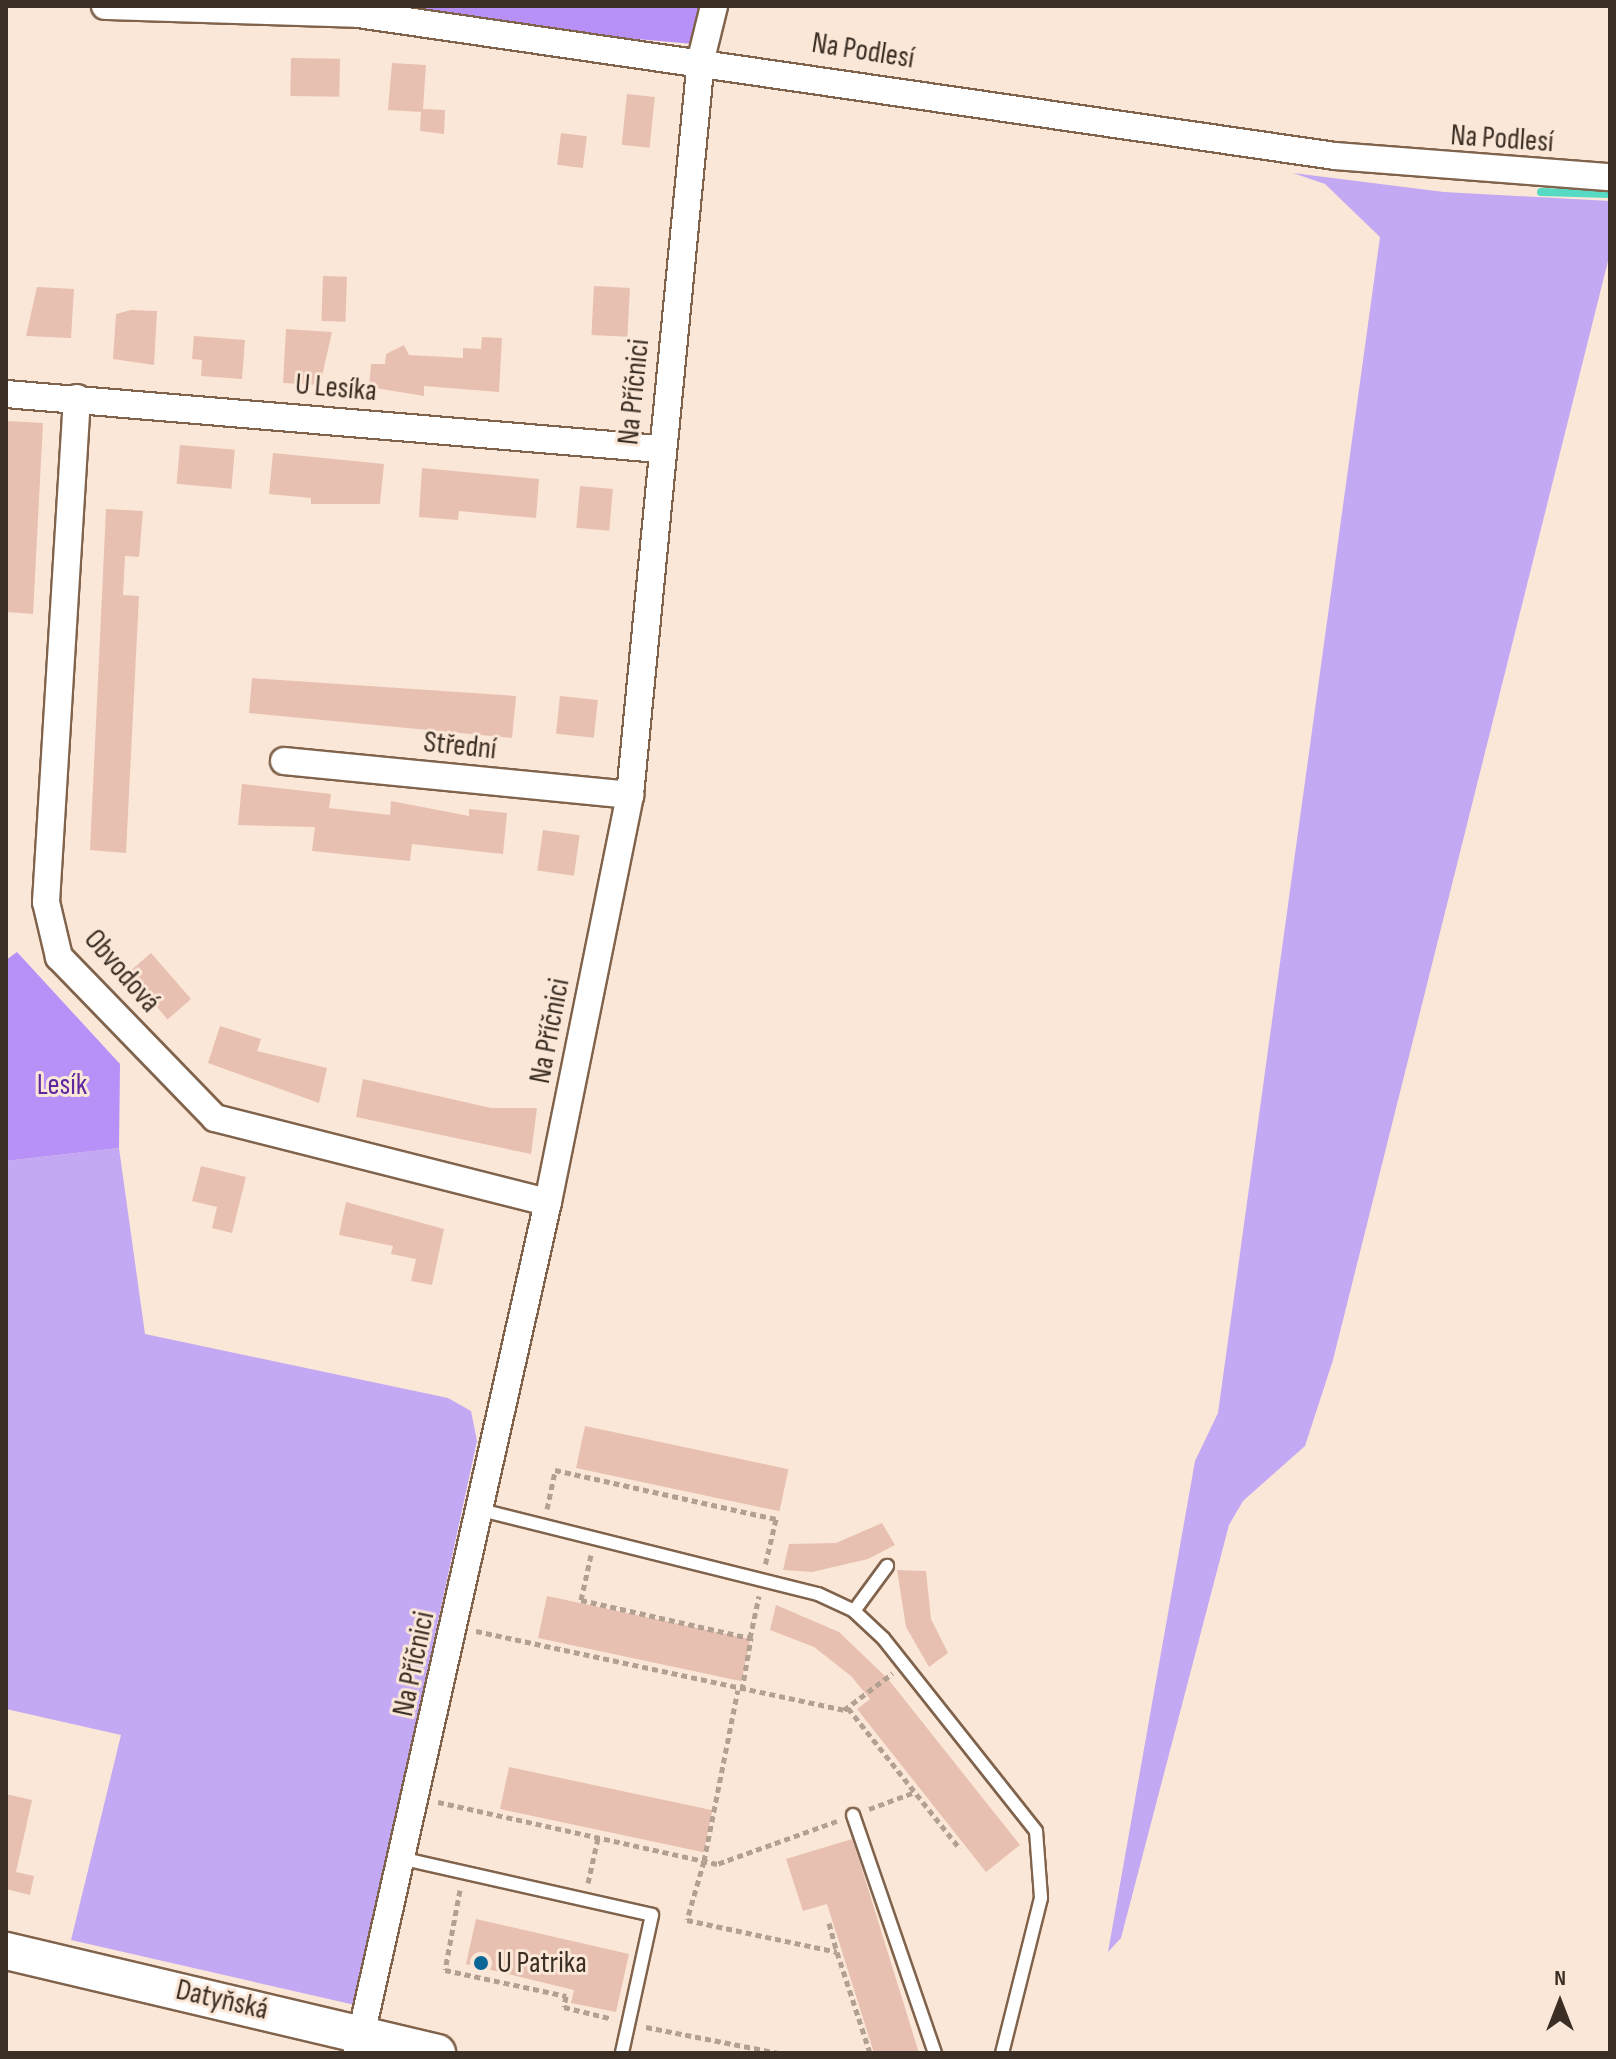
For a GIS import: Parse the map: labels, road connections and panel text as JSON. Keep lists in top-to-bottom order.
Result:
{
  "streets": {
    "main road": ["Datyňská"],
    "street": [
      "Na Podlesí",
      "U Lesíka",
      "Na Příčnici",
      "Střední",
      "Obvodová"
    ]
  },
  "crossings": [
    ["Na Podlesí", "Na Příčnici"],
    ["U Lesíka", "Na Příčnici"],
    ["U Lesíka", "Obvodová"],
    ["Na Příčnici", "Střední"],
    ["Na Příčnici", "Obvodová"],
    ["Na Příčnici", "Datyňská"]
  ],
  "parks": ["Lesík"],
  "places": ["U Patrika"],
  "north": "top"
}
